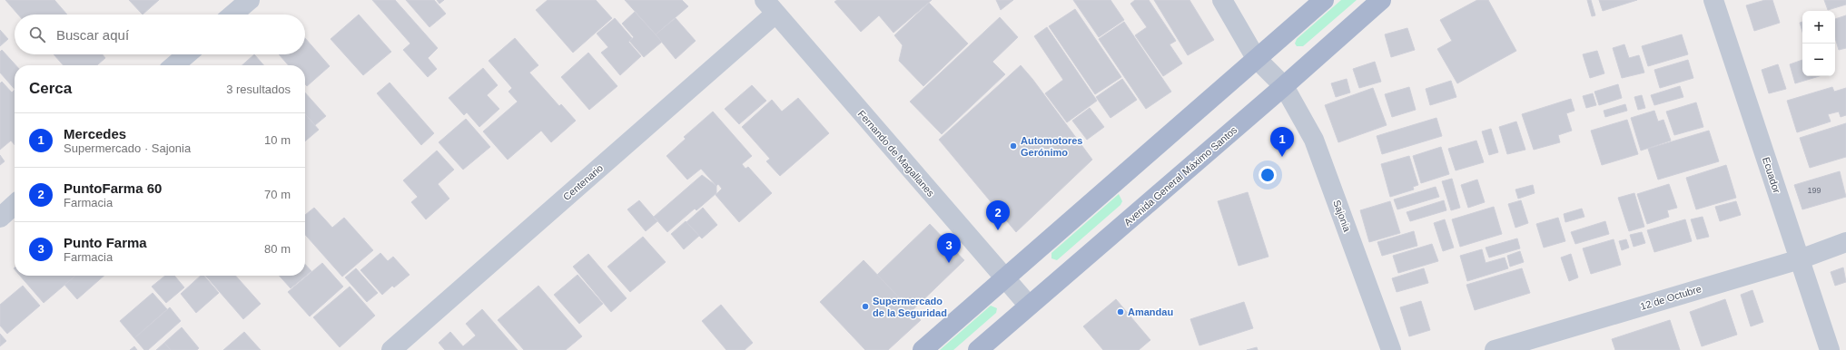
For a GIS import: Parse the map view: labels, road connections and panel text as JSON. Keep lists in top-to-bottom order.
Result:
{
  "streets": {
    "main road": ["Avenida General Máximo Santos"],
    "street": [
      "Fernando de Magallanes",
      "Ecuador",
      "Centenario",
      "Sajonia",
      "12 de Octubre"
    ]
  },
  "crossings": [
    ["Fernando de Magallanes", "Avenida General Máximo Santos"],
    ["Fernando de Magallanes", "Centenario"],
    ["Ecuador", "12 de Octubre"],
    ["Avenida General Máximo Santos", "Sajonia"]
  ],
  "places": ["Automotores Gerónimo", "Supermercado de la Seguridad", "Amandau"],
  "house_numbers": ["199"],
  "page": {
    "map_buttons": ["+", "−"],
    "search": "Buscar aquí",
    "heading": ["Cerca", "3 resultados"],
    "list": [
      {
        "mark": "1",
        "name": "Mercedes",
        "note": "Supermercado · Sajonia",
        "value": "10 m"
      },
      {
        "mark": "2",
        "name": "PuntoFarma 60",
        "note": "Farmacia",
        "value": "70 m"
      },
      {
        "mark": "3",
        "name": "Punto Farma",
        "note": "Farmacia",
        "value": "80 m"
      }
    ],
    "pins": ["1", "2", "3"]
  }
}
